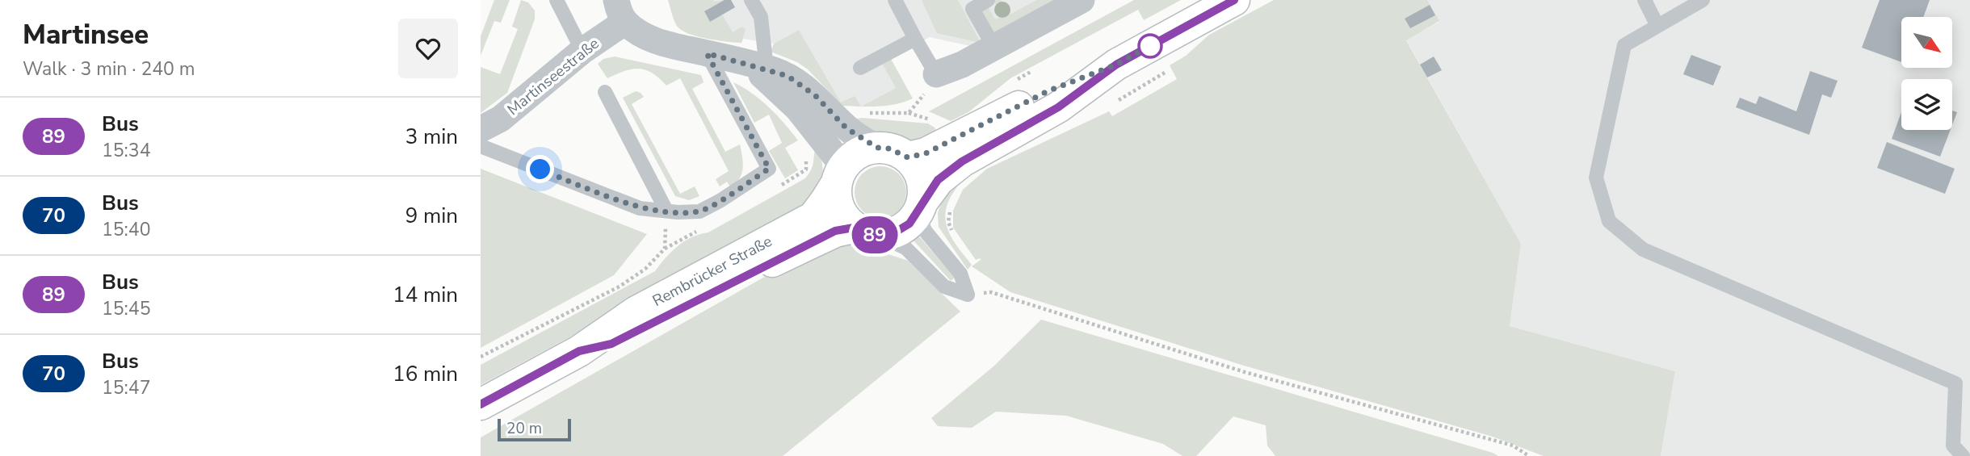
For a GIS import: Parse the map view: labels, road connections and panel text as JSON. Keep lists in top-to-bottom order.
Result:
{
  "streets": {
    "main road": ["Rembrücker Straße"],
    "street": ["Martinseestraße"]
  },
  "crossings": [
    ["Martinseestraße", "Rembrücker Straße"]
  ],
  "lines": ["bus line 89"],
  "scale_bar": "20 m",
  "north": "bottom right",
  "page": {
    "heading": ["Martinsee", "Walk · 3 min · 240 m"],
    "on_map": "89",
    "list": [
      {
        "mark": "89",
        "name": "Bus",
        "note": "15:34",
        "value": "3 min"
      },
      {
        "mark": "70",
        "name": "Bus",
        "note": "15:40",
        "value": "9 min"
      },
      {
        "mark": "89",
        "name": "Bus",
        "note": "15:45",
        "value": "14 min"
      },
      {
        "mark": "70",
        "name": "Bus",
        "note": "15:47",
        "value": "16 min"
      }
    ],
    "scale": "20 m"
  }
}
